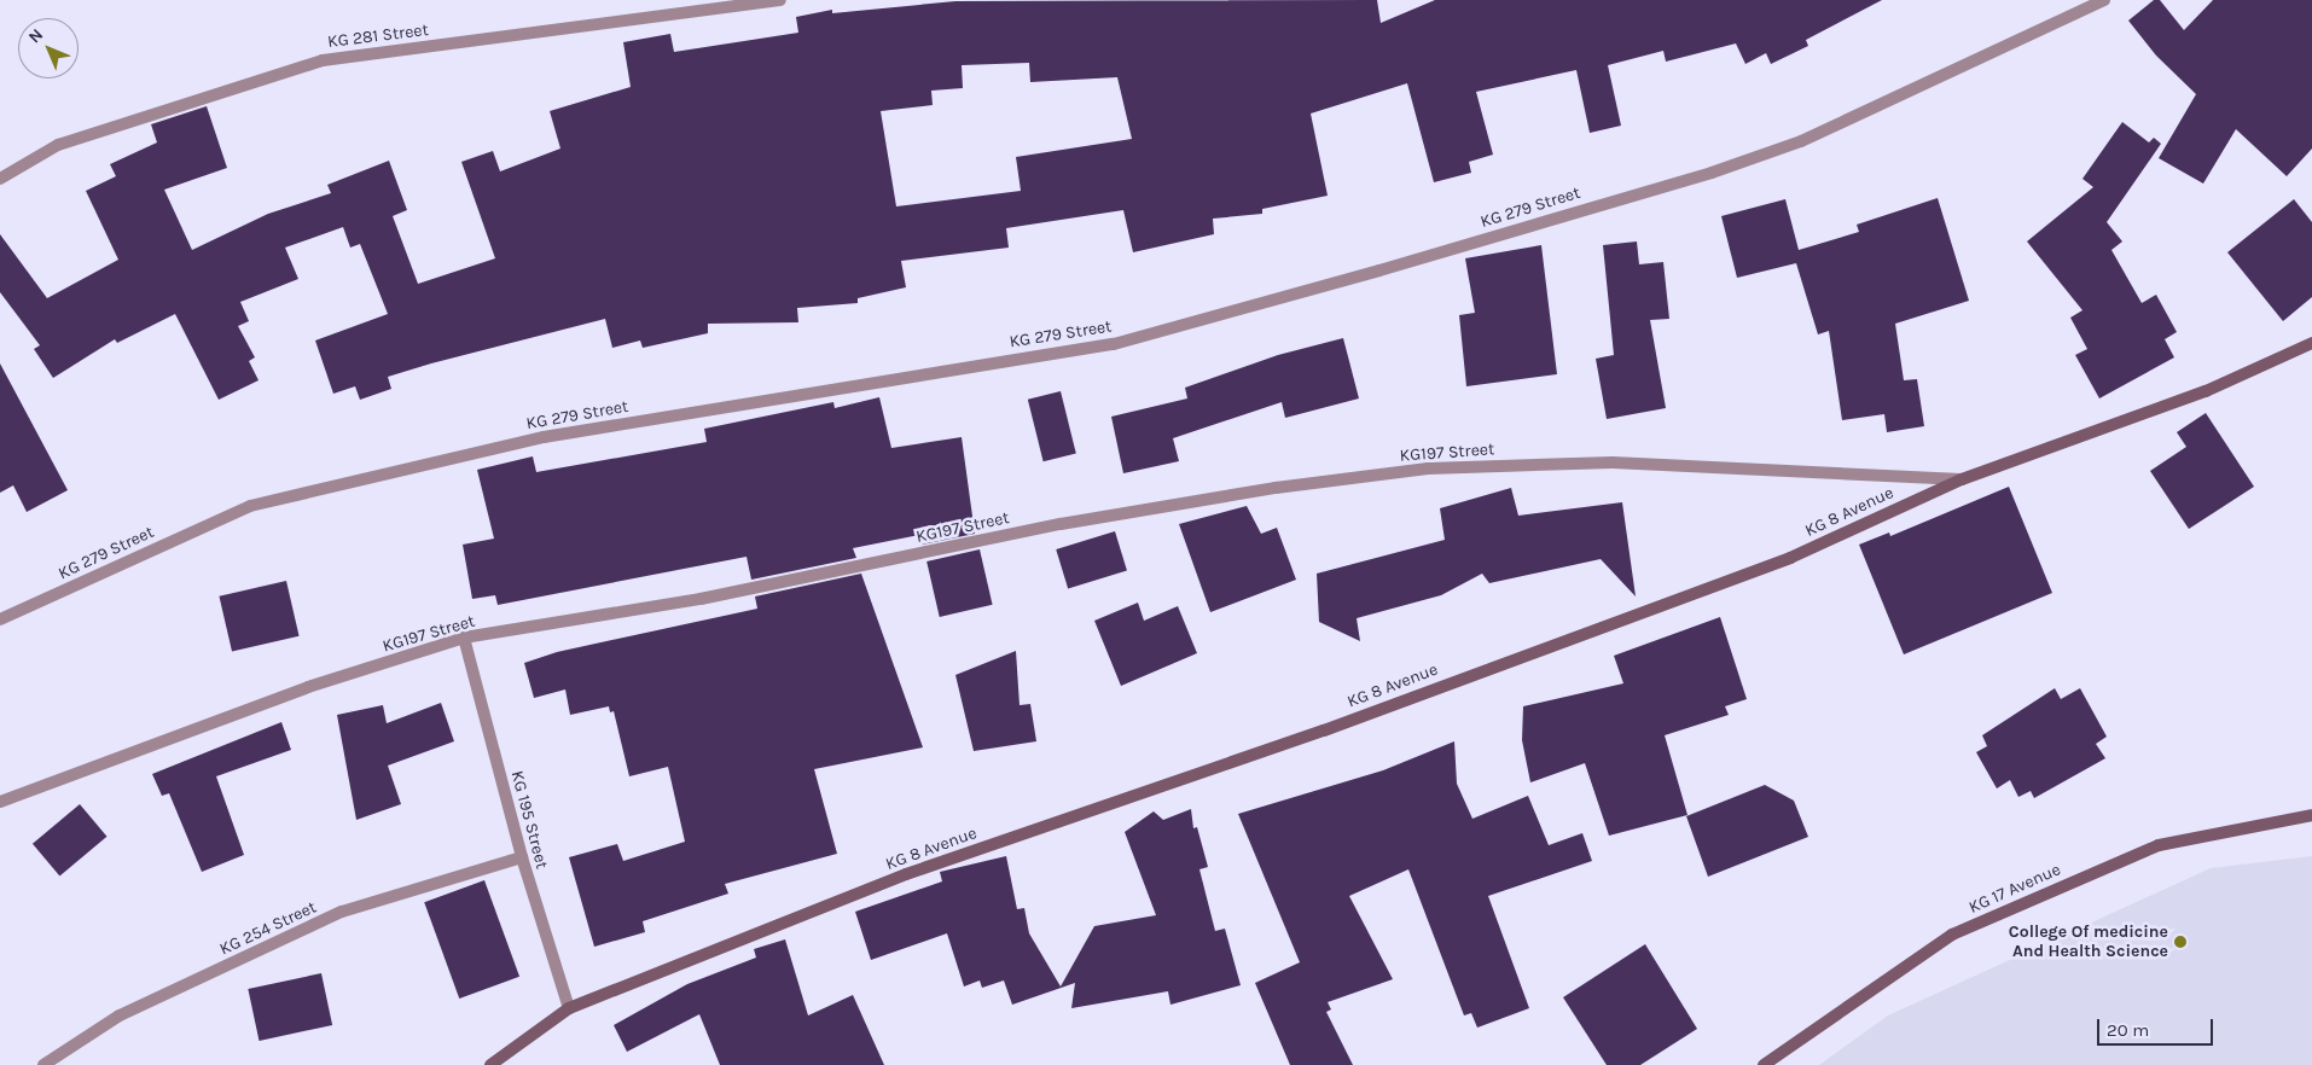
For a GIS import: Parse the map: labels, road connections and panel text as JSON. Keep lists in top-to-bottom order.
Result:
{
  "streets": {
    "street": [
      "KG 281 Street",
      "KG 279 Street",
      "KG197 Street",
      "KG 8 Avenue",
      "KG 195 Street",
      "KG 17 Avenue",
      "KG 254 Street"
    ]
  },
  "crossings": [
    ["KG197 Street", "KG 8 Avenue"],
    ["KG197 Street", "KG 195 Street"],
    ["KG 8 Avenue", "KG 195 Street"],
    ["KG 195 Street", "KG 254 Street"]
  ],
  "places": ["College Of medicine And Health Science"],
  "scale_bar": "20 m",
  "north": "top left"
}
